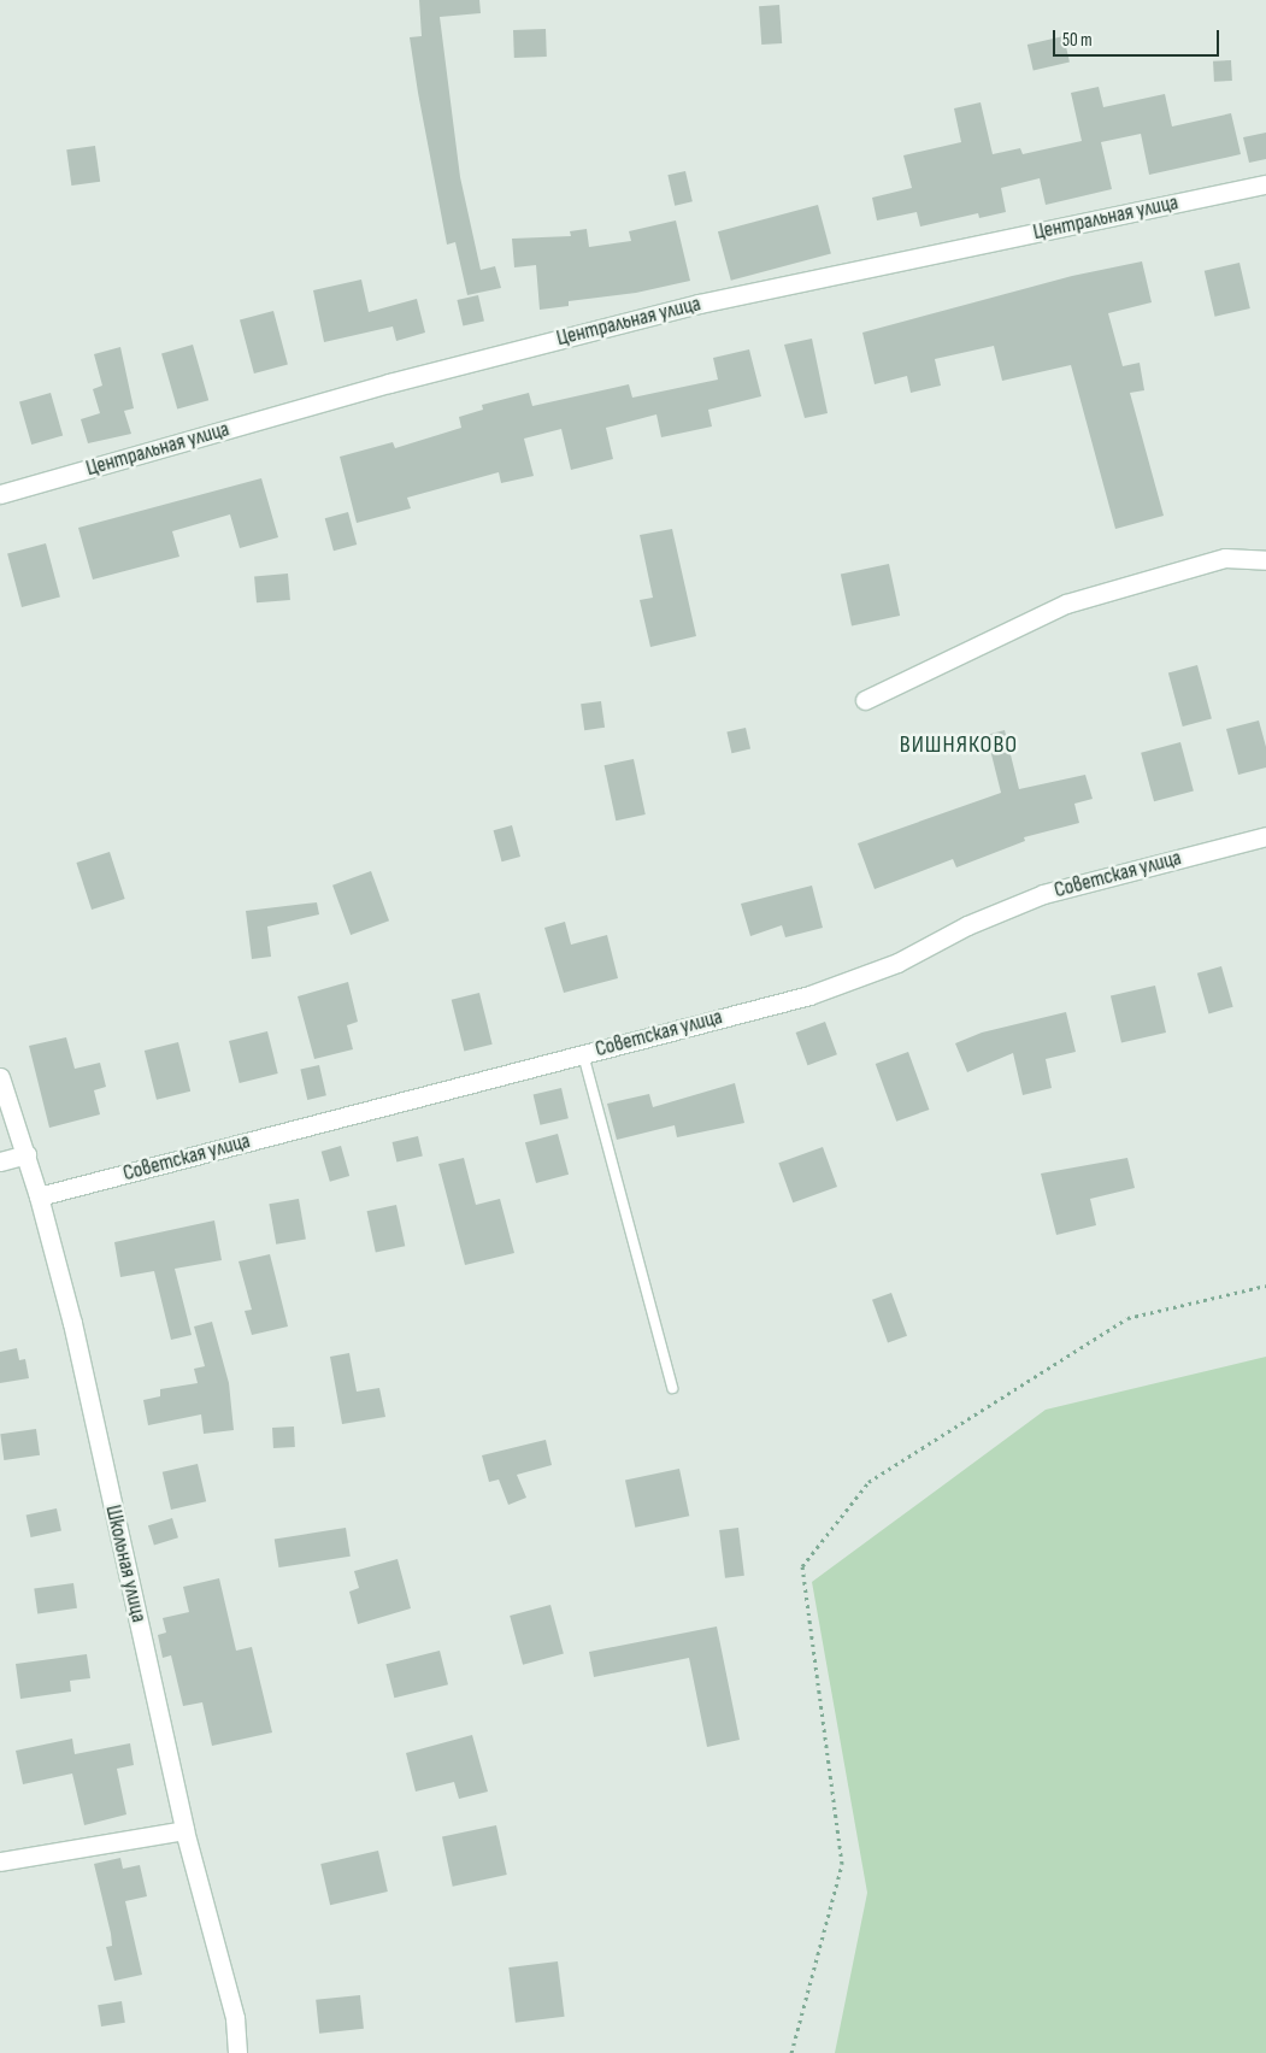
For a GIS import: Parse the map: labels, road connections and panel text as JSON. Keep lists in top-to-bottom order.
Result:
{
  "streets": {
    "street": ["Центральная улица", "Советская улица", "Школьная улица"]
  },
  "crossings": [
    ["Советская улица", "Школьная улица"]
  ],
  "districts": ["ВИШНЯКОВО"],
  "scale_bar": "50 m"
}
